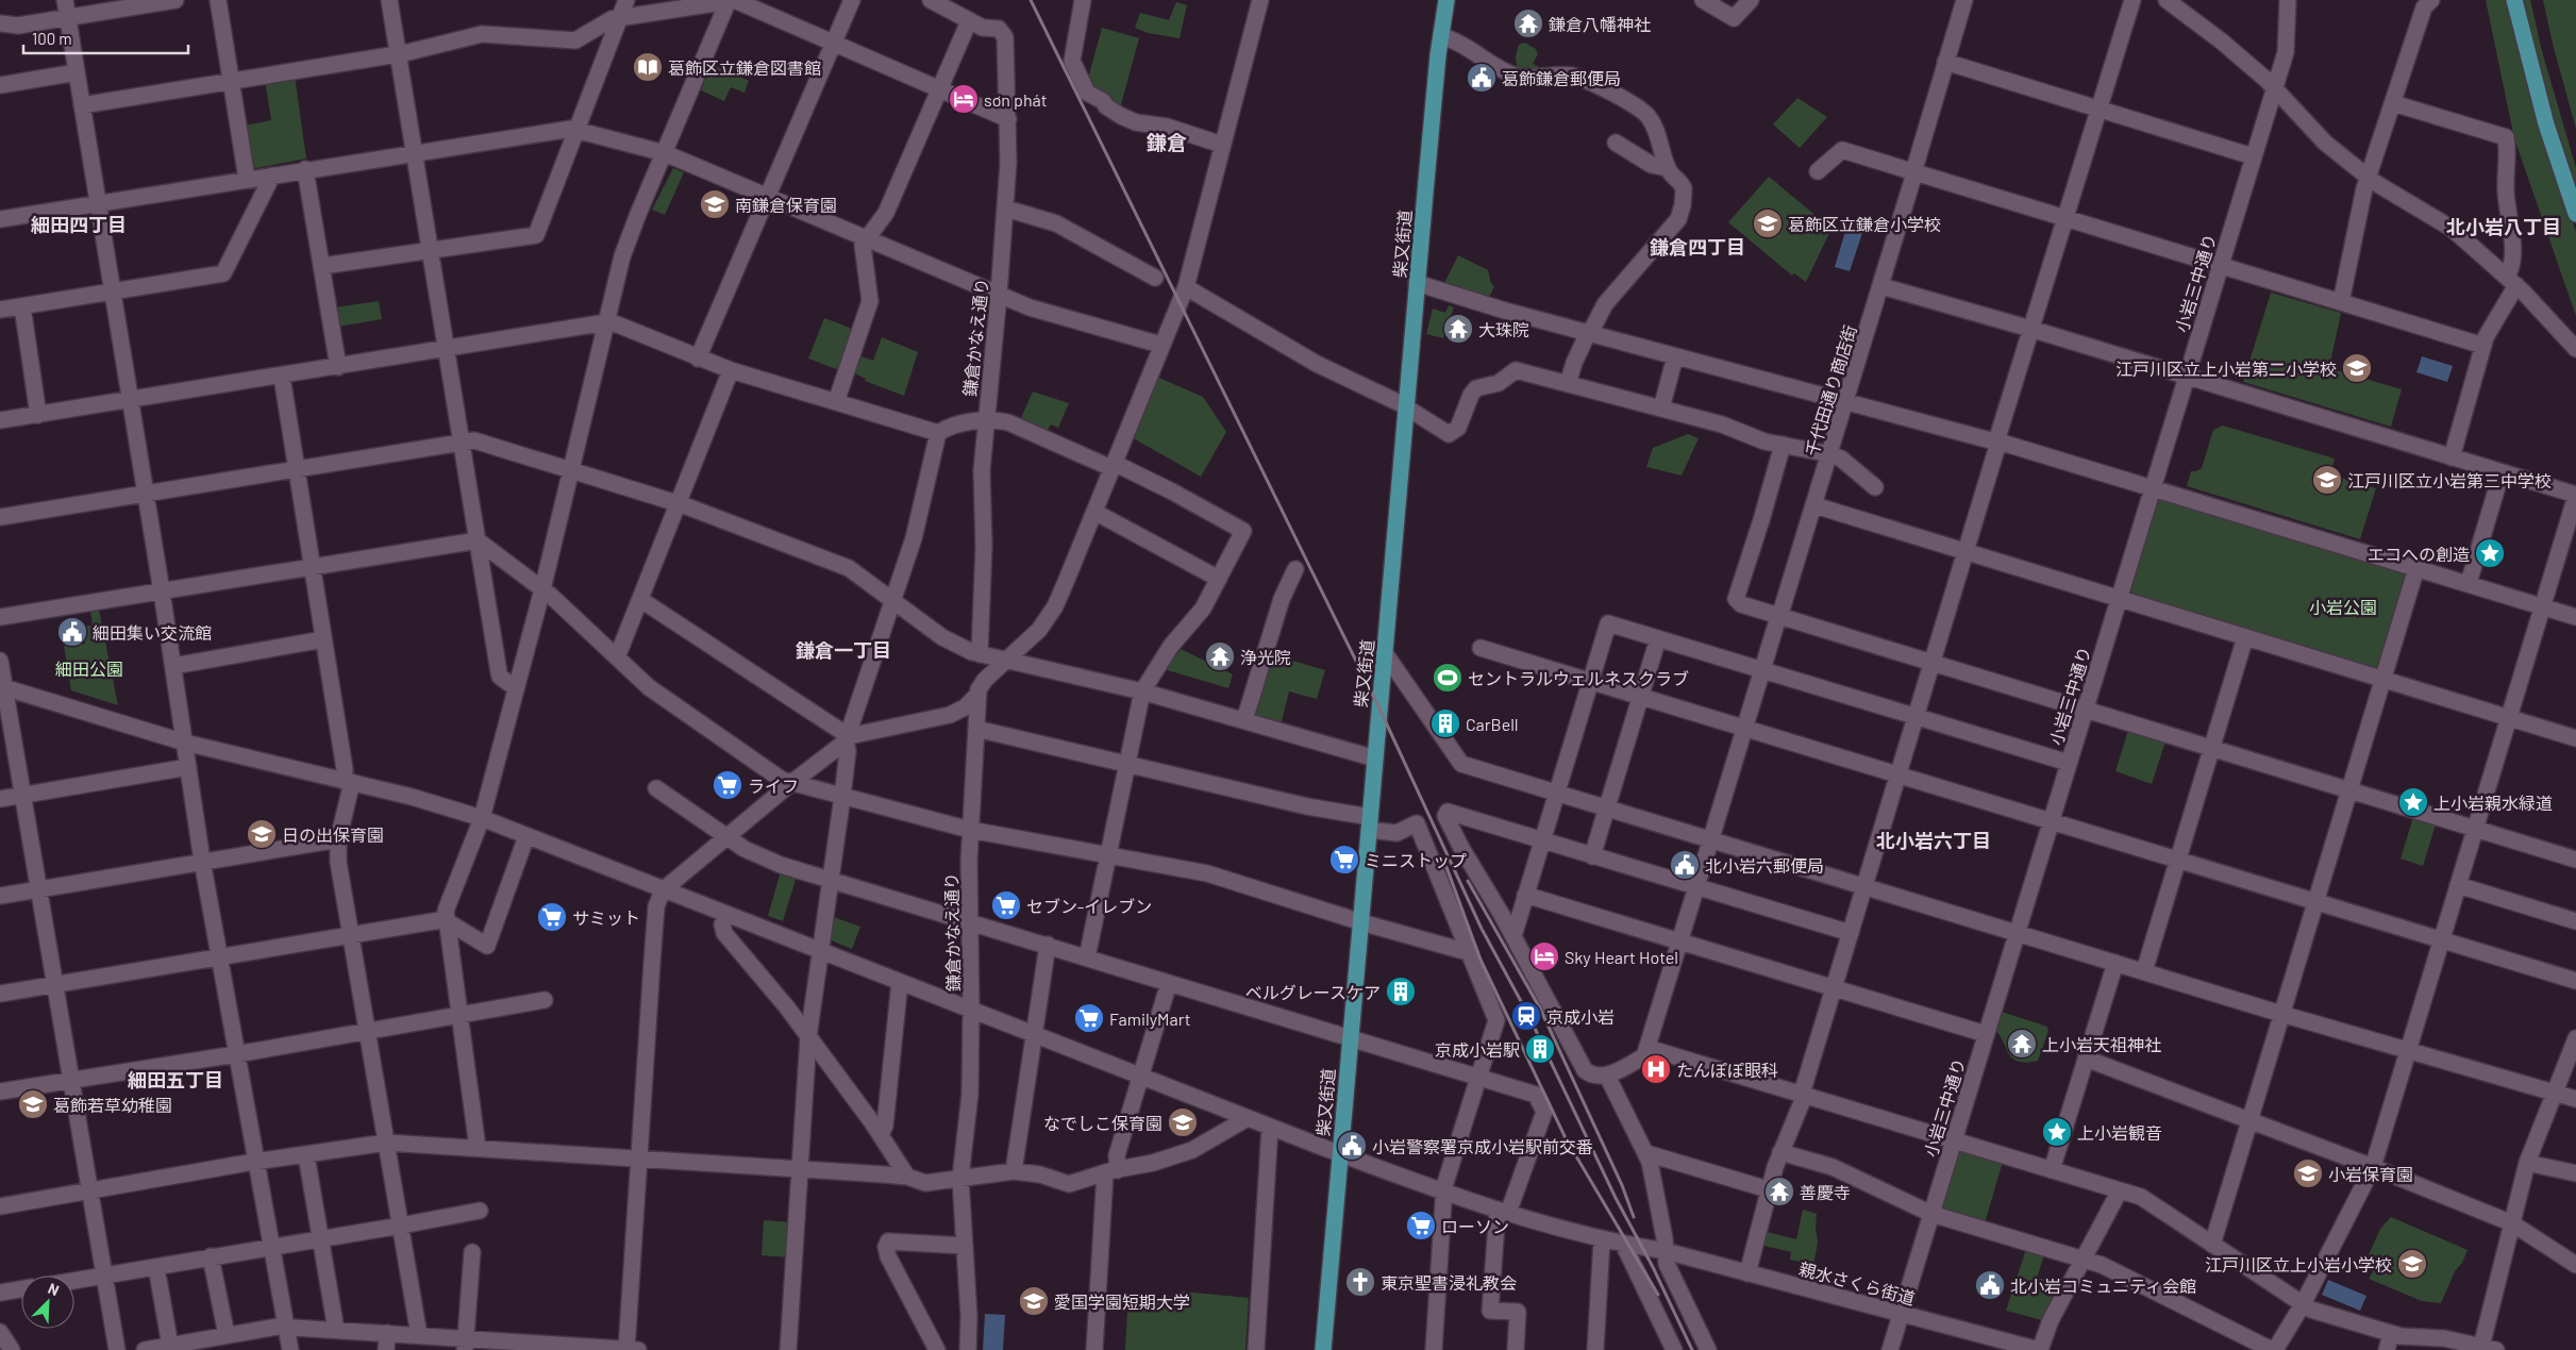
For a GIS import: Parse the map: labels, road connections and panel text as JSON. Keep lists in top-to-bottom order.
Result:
{
  "streets": {
    "main road": ["柴又街道"],
    "street": [
      "小岩三中通り",
      "鎌倉かなえ通り",
      "千代田通り商店街",
      "親水さくら街道"
    ]
  },
  "crossings": [
    ["柴又街道", "親水さくら街道"],
    ["小岩三中通り", "親水さくら街道"],
    ["鎌倉かなえ通り", "親水さくら街道"]
  ],
  "districts": [
    "鎌倉",
    "細田四丁目",
    "北小岩八丁目",
    "鎌倉四丁目",
    "鎌倉一丁目",
    "北小岩六丁目",
    "細田五丁目"
  ],
  "parks": ["小岩公園", "細田公園"],
  "places": {
    "temple": [
      "鎌倉八幡神社",
      "大珠院",
      "浄光院",
      "上小岩天祖神社",
      "善慶寺"
    ],
    "library": ["葛飾区立鎌倉図書館"],
    "public building": [
      "葛飾鎌倉郵便局",
      "細田集い交流館",
      "北小岩六郵便局",
      "小岩警察署京成小岩駅前交番",
      "北小岩コミュニティ会館"
    ],
    "hotel": ["sơn phát", "Sky Heart Hotel"],
    "school or university": [
      "南鎌倉保育園",
      "葛飾区立鎌倉小学校",
      "江戸川区立上小岩第二小学校",
      "江戸川区立小岩第三中学校",
      "日の出保育園",
      "葛飾若草幼稚園",
      "なでしこ保育園",
      "小岩保育園",
      "江戸川区立上小岩小学校",
      "愛国学園短期大学"
    ],
    "place": ["エコへの創造", "上小岩親水緑道", "上小岩観音"],
    "sports": ["セントラルウェルネスクラブ"],
    "building": ["CarBell", "ベルグレースケア", "京成小岩駅"],
    "supermarket": [
      "ライフ",
      "ミニストップ",
      "セブン-イレブン",
      "サミット",
      "FamilyMart",
      "ローソン"
    ],
    "station": ["京成小岩"],
    "hospital": ["たんぽぽ眼科"],
    "church": ["東京聖書浸礼教会"]
  },
  "scale_bar": "100 m",
  "north": "top right"
}
